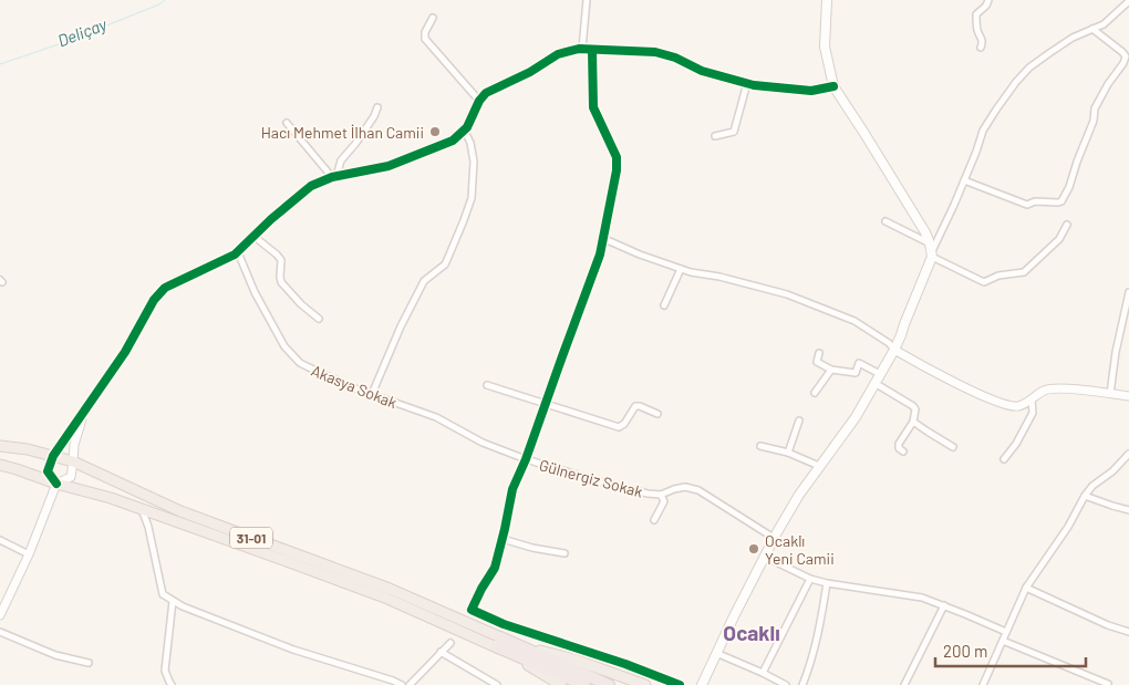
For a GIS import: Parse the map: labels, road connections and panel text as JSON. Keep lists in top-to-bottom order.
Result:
{
  "streets": {
    "highway": ["31-01"],
    "street": ["Akasya Sokak", "Gülnergiz Sokak"]
  },
  "crossings": [
    ["Akasya Sokak", "Gülnergiz Sokak"]
  ],
  "districts": ["Ocaklı"],
  "water": ["Deliçay"],
  "places": ["Hacı Mehmet İlhan Camii", "Ocaklı Yeni Camii"],
  "scale_bar": "200 m"
}
